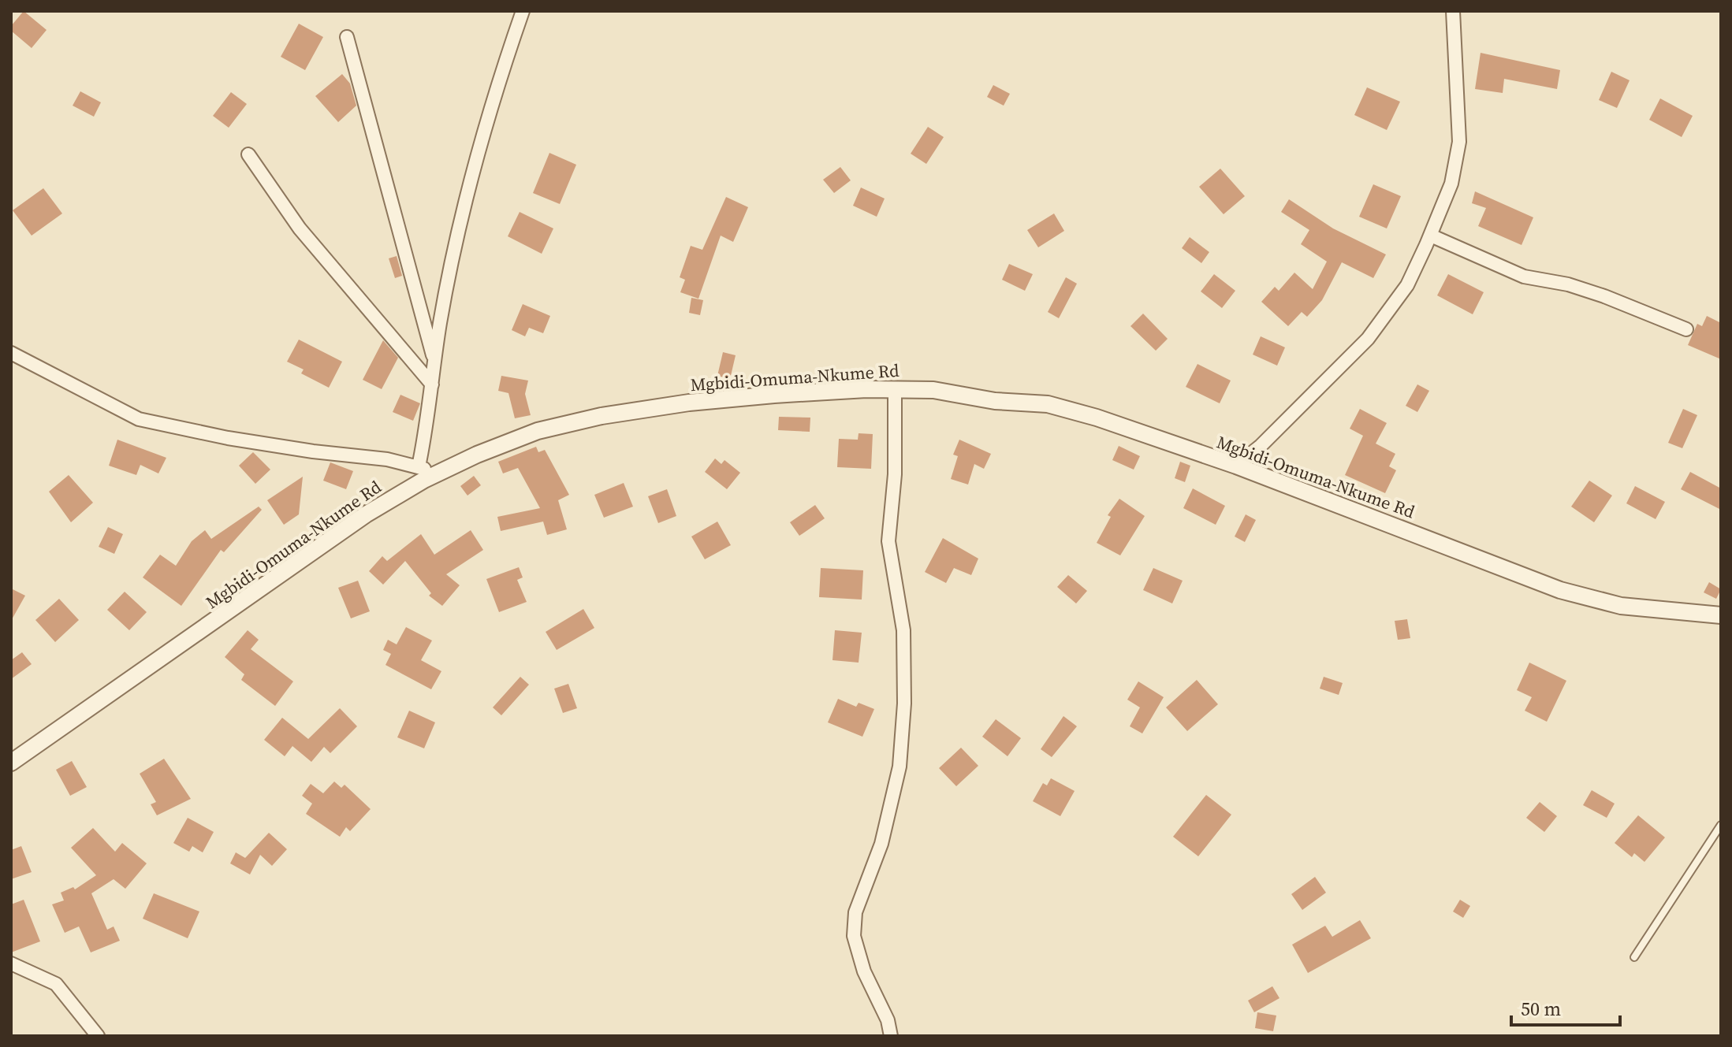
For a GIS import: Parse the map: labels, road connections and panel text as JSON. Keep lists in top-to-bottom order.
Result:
{
  "streets": {
    "street": ["Mgbidi-Omuma-Nkume Rd"]
  },
  "scale_bar": "50 m"
}
